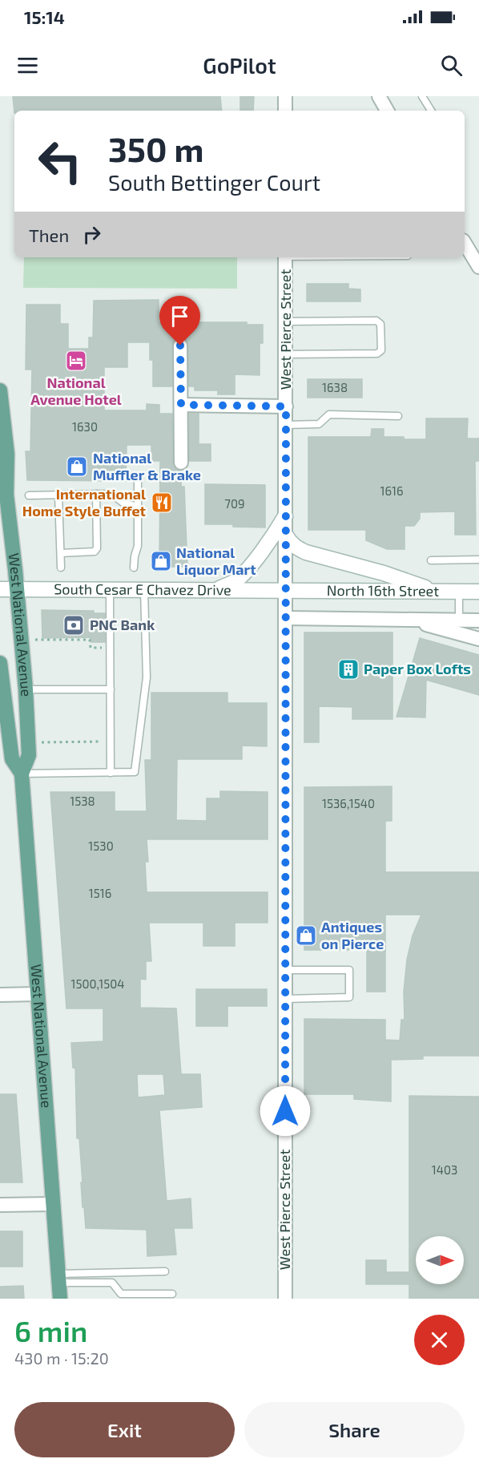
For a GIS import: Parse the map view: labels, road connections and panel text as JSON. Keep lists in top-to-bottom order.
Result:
{
  "streets": {
    "main road": ["South Cesar E Chavez Drive", "North 16th Street", "West National Avenue"],
    "street": ["West Pierce Street"]
  },
  "crossings": [
    ["West Pierce Street", "South Cesar E Chavez Drive"],
    ["West Pierce Street", "North 16th Street"],
    ["South Cesar E Chavez Drive", "North 16th Street"],
    ["South Cesar E Chavez Drive", "West National Avenue"]
  ],
  "places": {
    "hotel": ["National Avenue Hotel"],
    "shop": ["National Muffler & Brake", "National Liquor Mart", "Antiques on Pierce"],
    "restaurant": ["International Home Style Buffet"],
    "bank": ["PNC Bank"],
    "building": ["Paper Box Lofts"]
  },
  "house_numbers": [
    "1638",
    "1630",
    "1616",
    "709",
    "1538",
    "1536,1540",
    "1530",
    "1516",
    "1500,1504",
    "1403"
  ],
  "north": "right",
  "page": {
    "status": "15:14",
    "header": "GoPilot",
    "turn": ["350 m", "South Bettinger Court"],
    "then": "Then",
    "heading": ["6 min", "430 m · 15:20"],
    "buttons": ["Exit", "Share"]
  }
}
